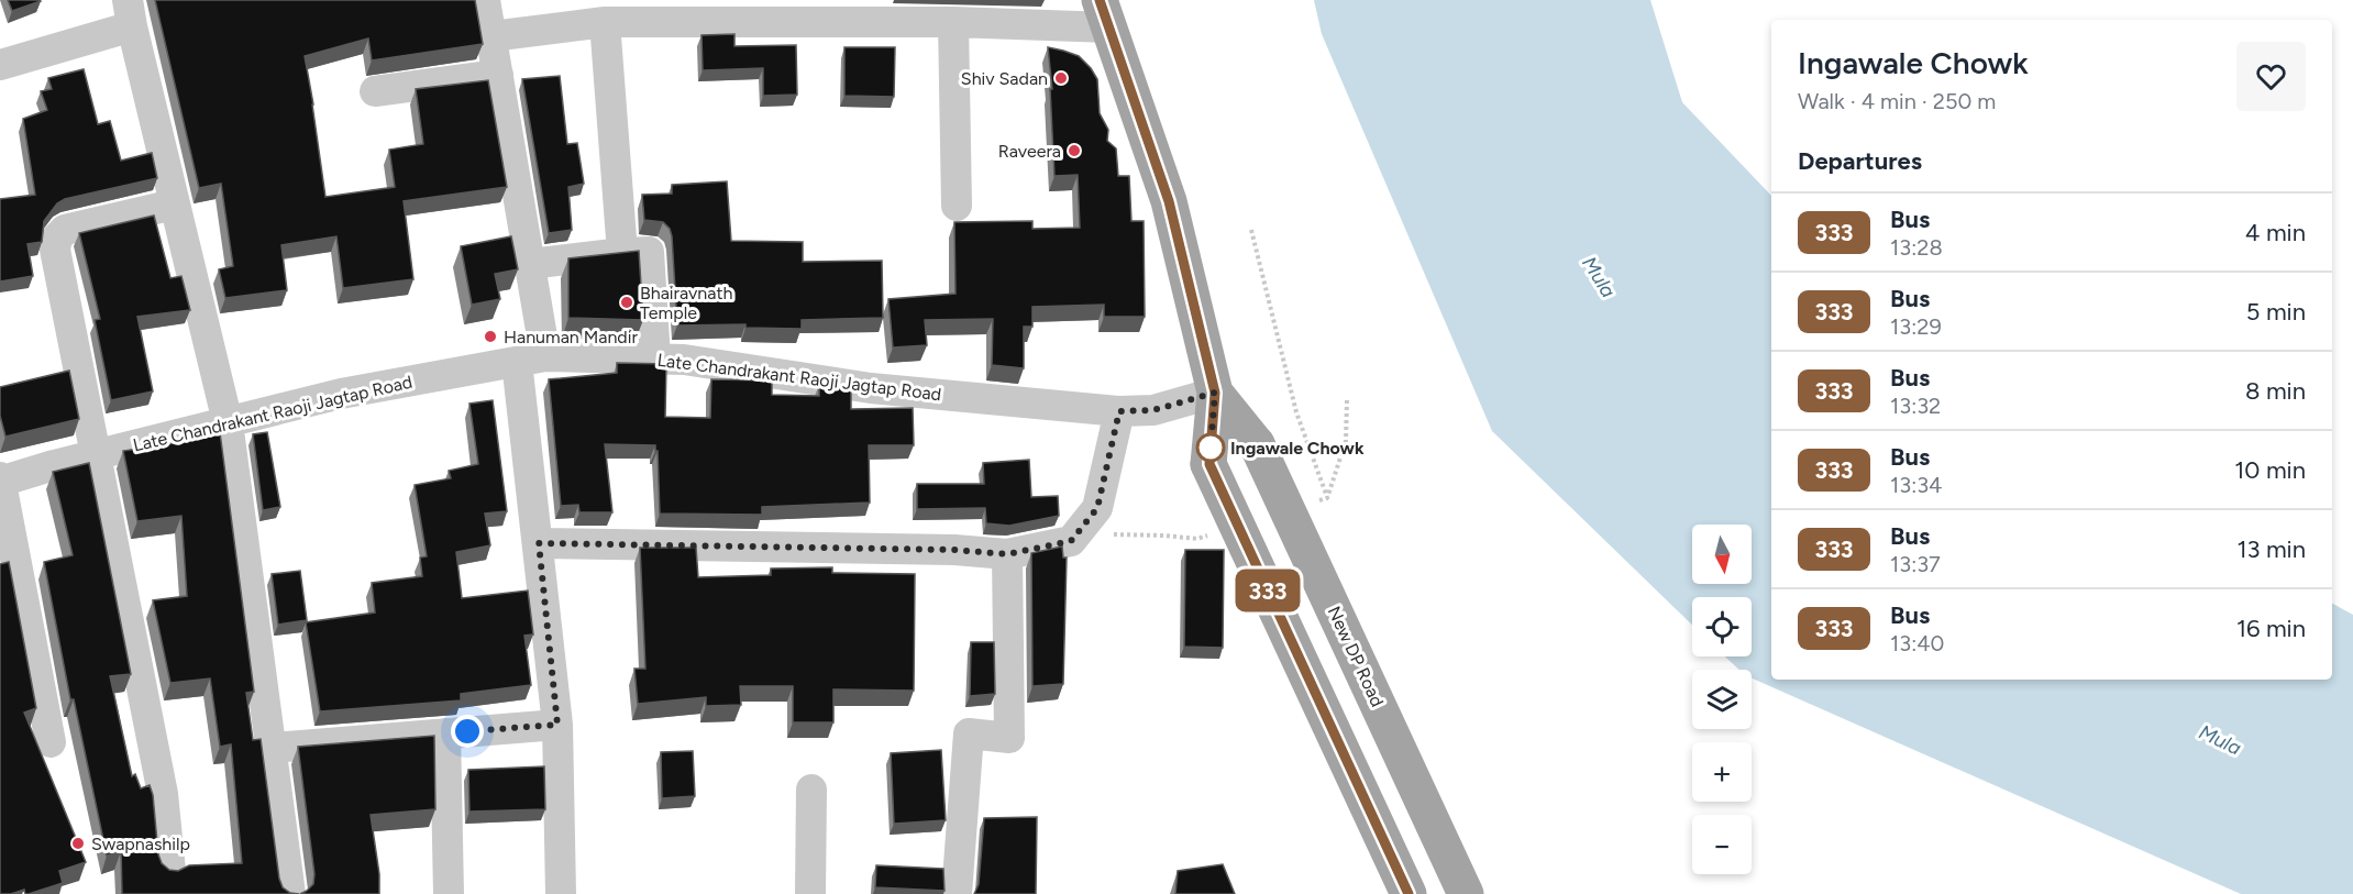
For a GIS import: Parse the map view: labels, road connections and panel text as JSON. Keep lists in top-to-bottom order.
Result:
{
  "streets": {
    "main road": ["New DP Road"],
    "street": ["Late Chandrakant Raoji Jagtap Road"]
  },
  "crossings": [
    ["Late Chandrakant Raoji Jagtap Road", "New DP Road"]
  ],
  "water": ["Mula"],
  "places": [
    "Shiv Sadan",
    "Raveera",
    "Bhairavnath Temple",
    "Hanuman Mandir",
    "Ingawale Chowk",
    "Swapnashilp"
  ],
  "lines": ["bus line 333"],
  "north": "bottom",
  "page": {
    "on_map": "333",
    "heading": [
      ["Ingawale Chowk", "Walk · 4 min · 250 m"],
      "Departures"
    ],
    "list": [
      {
        "mark": "333",
        "name": "Bus",
        "note": "13:28",
        "value": "4 min"
      },
      {
        "mark": "333",
        "name": "Bus",
        "note": "13:29",
        "value": "5 min"
      },
      {
        "mark": "333",
        "name": "Bus",
        "note": "13:32",
        "value": "8 min"
      },
      {
        "mark": "333",
        "name": "Bus",
        "note": "13:34",
        "value": "10 min"
      },
      {
        "mark": "333",
        "name": "Bus",
        "note": "13:37",
        "value": "13 min"
      },
      {
        "mark": "333",
        "name": "Bus",
        "note": "13:40",
        "value": "16 min"
      }
    ],
    "map_buttons": ["+", "−"]
  }
}
